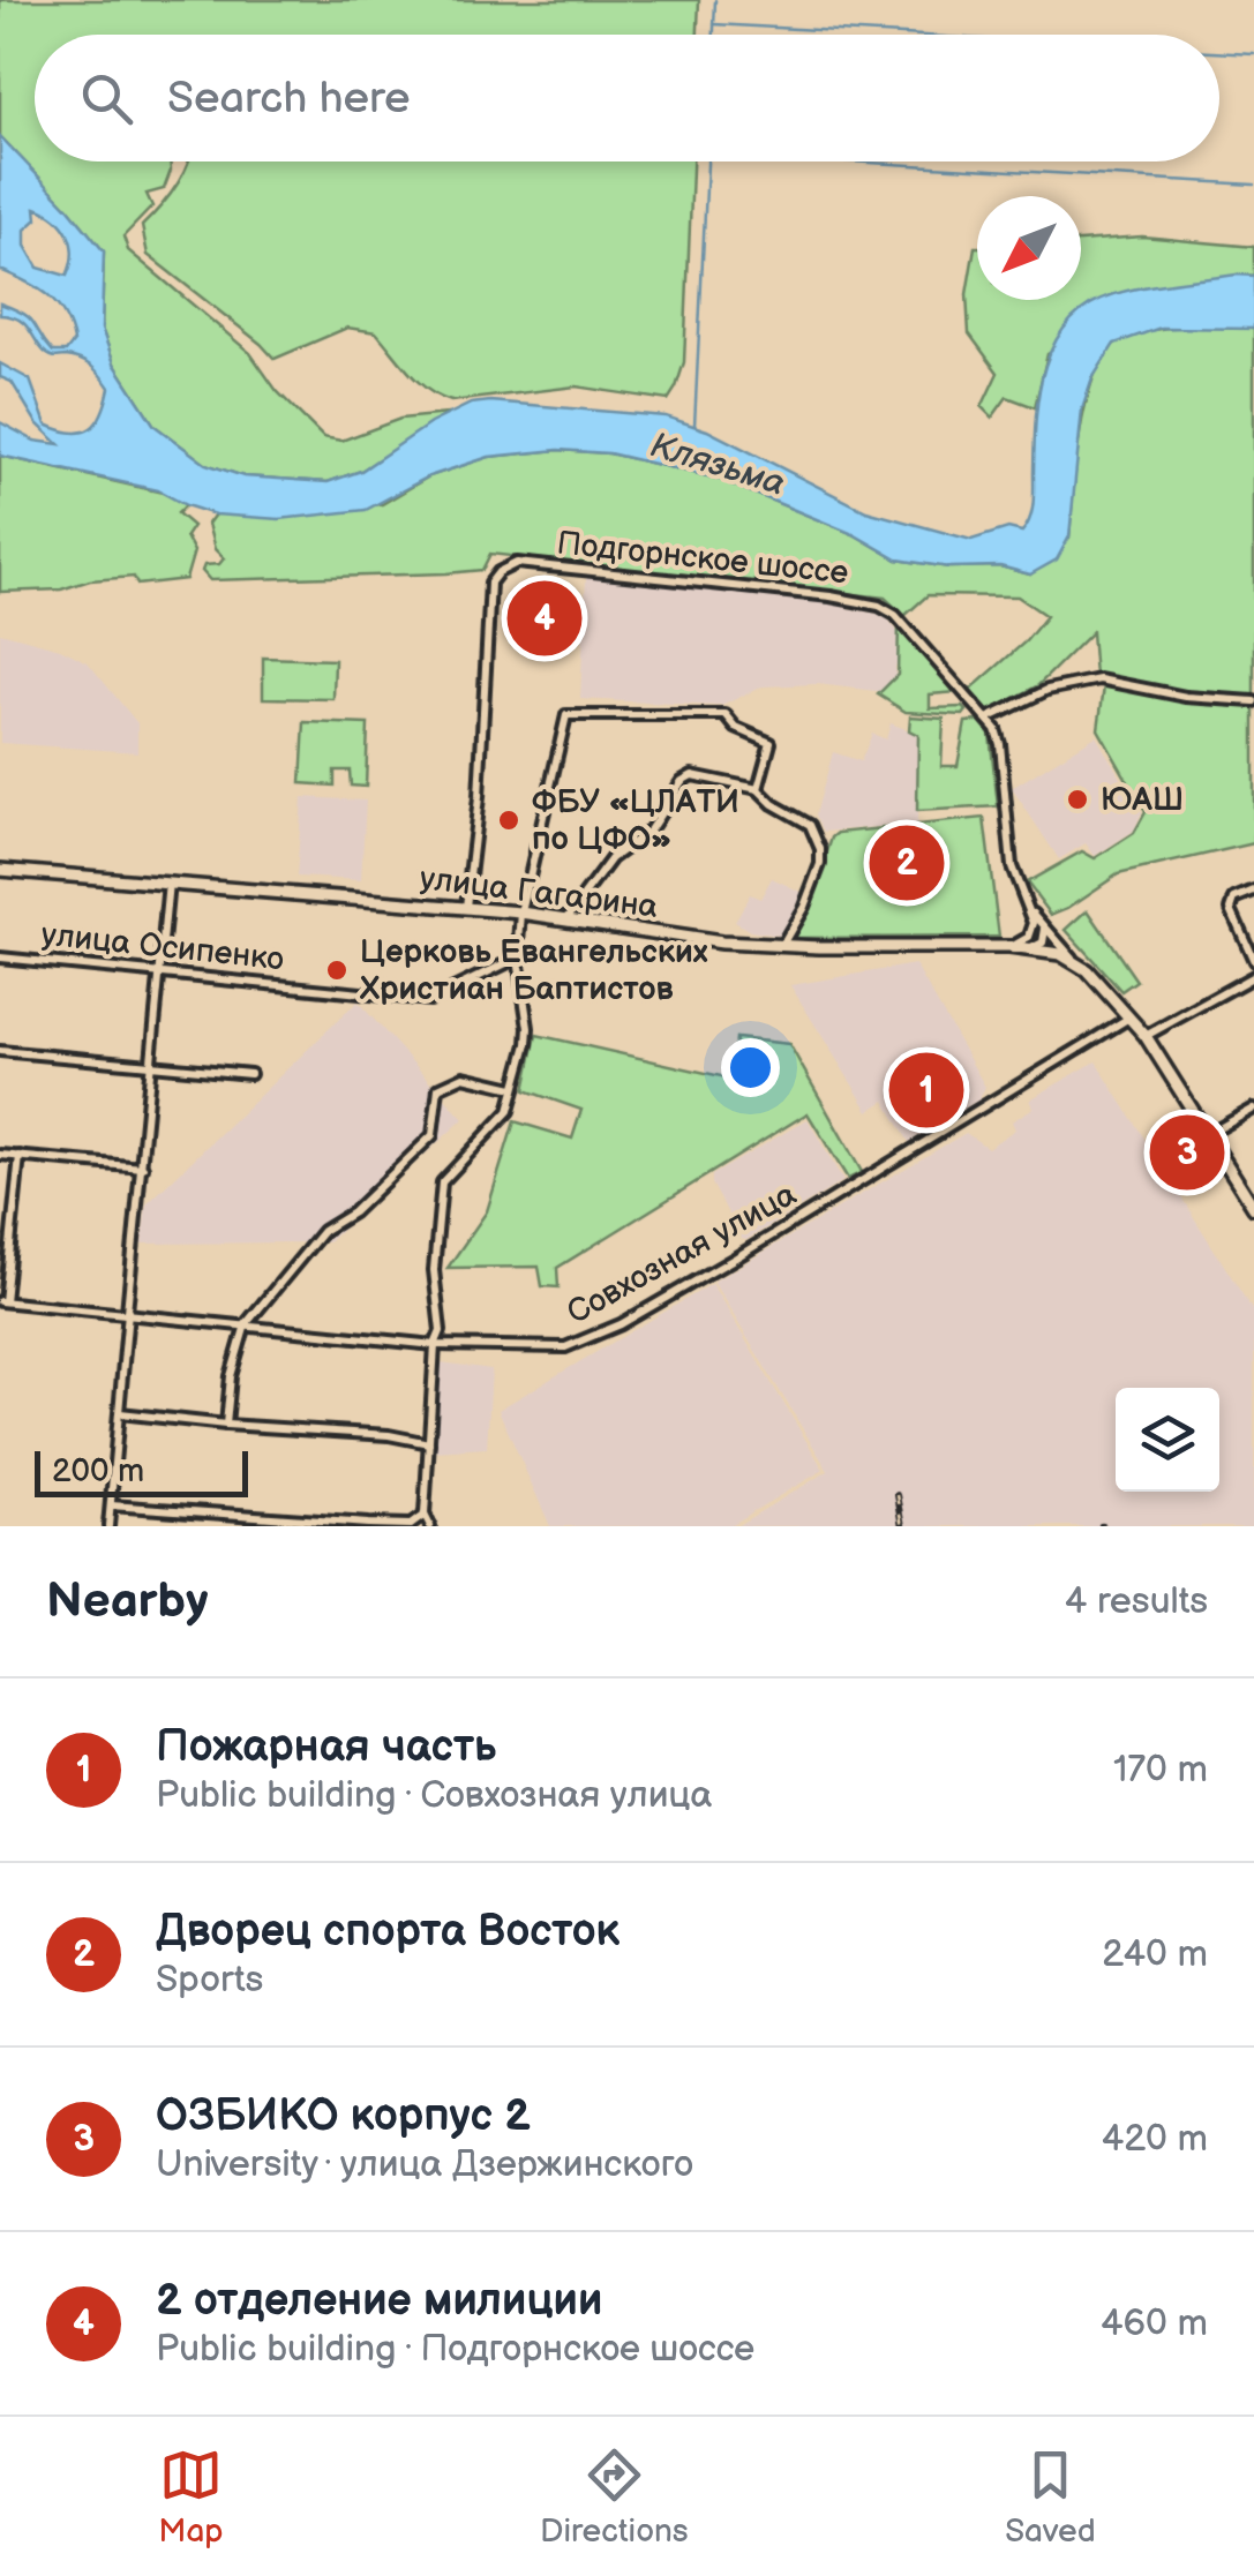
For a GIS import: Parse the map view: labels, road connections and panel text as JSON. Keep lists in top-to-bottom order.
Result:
{
  "streets": {
    "main road": ["улица Гагарина"],
    "street": ["Подгорнское шоссе", "улица Осипенко", "Совхозная улица"]
  },
  "crossings": [
    ["Подгорнское шоссе", "улица Гагарина"]
  ],
  "water": ["Клязьма"],
  "places": ["ЮАШ", "ФБУ «ЦЛАТИ по ЦФО»", "Церковь Евангельских Христиан Баптистов"],
  "scale_bar": "200 m",
  "north": "bottom left",
  "page": {
    "search": "Search here",
    "pins": [
      "4",
      "2",
      "1",
      "3"
    ],
    "scale": "200 m",
    "heading": ["Nearby", "4 results"],
    "list": [
      {
        "mark": "1",
        "name": "Пожарная часть",
        "note": "Public building · Совхозная улица",
        "value": "170 m"
      },
      {
        "mark": "2",
        "name": "Дворец спорта Восток",
        "note": "Sports",
        "value": "240 m"
      },
      {
        "mark": "3",
        "name": "ОЗБИКО корпус 2",
        "note": "University · улица Дзержинского",
        "value": "420 m"
      },
      {
        "mark": "4",
        "name": "2 отделение милиции",
        "note": "Public building · Подгорнское шоссе",
        "value": "460 m"
      }
    ],
    "nav": ["Map", "Directions", "Saved"]
  }
}
